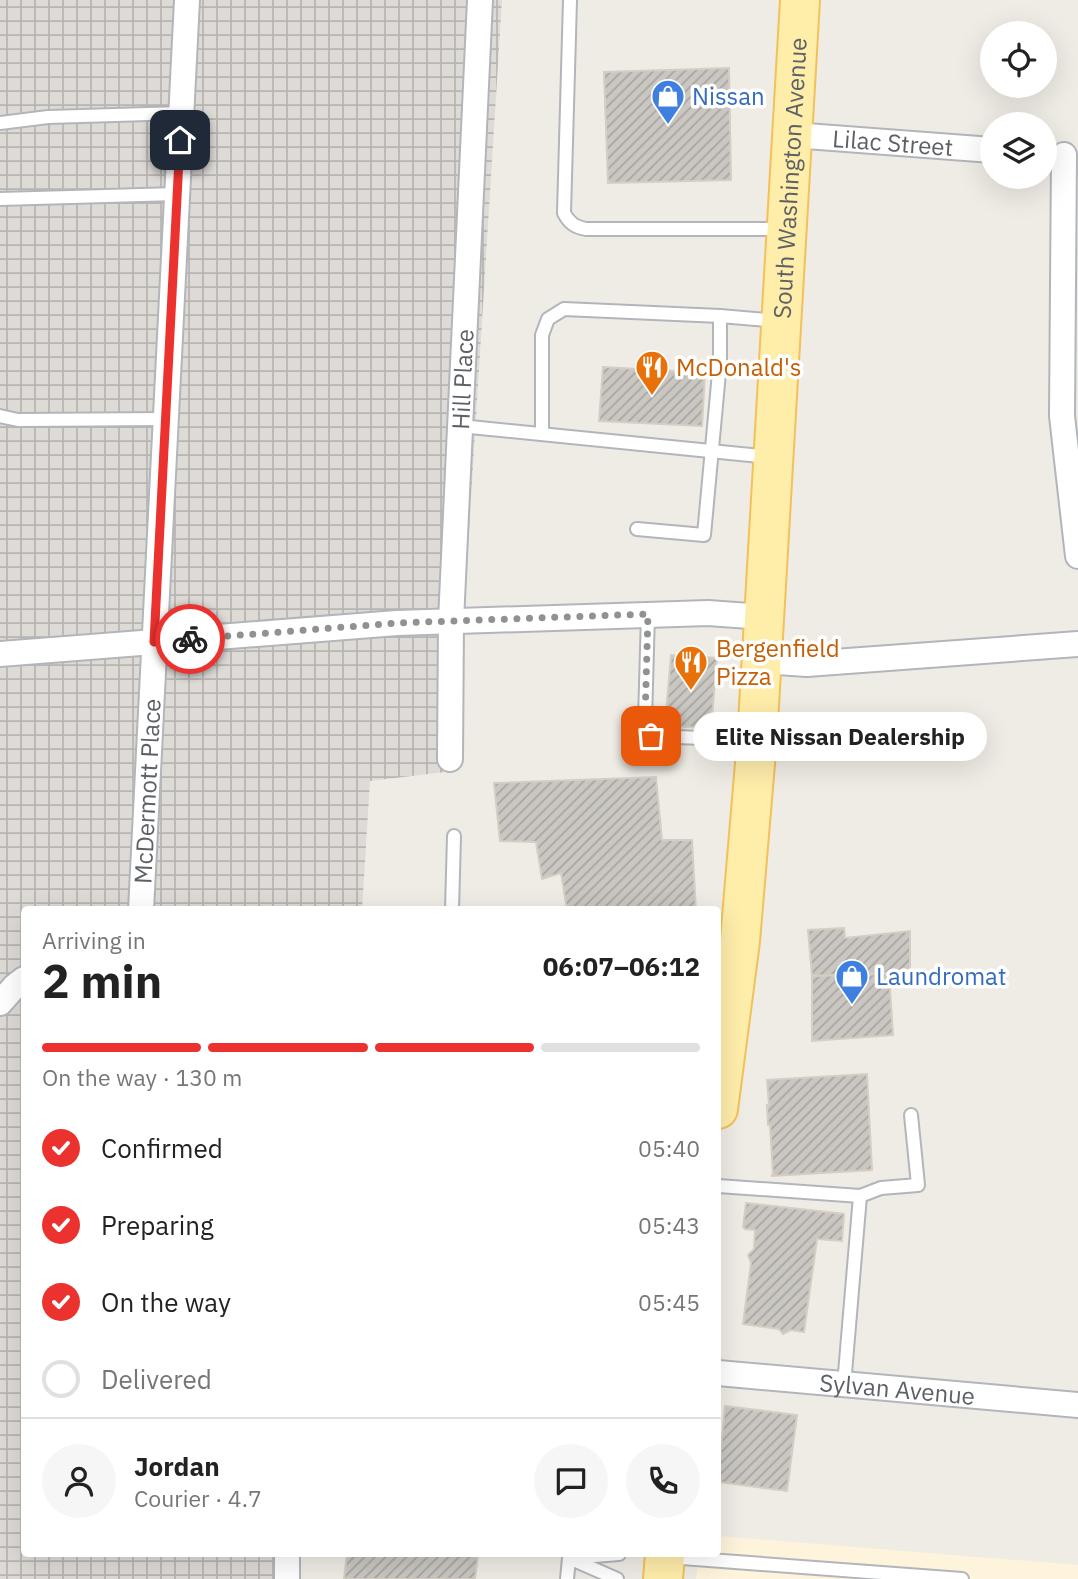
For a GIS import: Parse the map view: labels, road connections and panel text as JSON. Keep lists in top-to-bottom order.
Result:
{
  "streets": {
    "main road": ["South Washington Avenue"],
    "street": [
      "Lilac Street",
      "Hill Place",
      "McDermott Place",
      "Sylvan Avenue"
    ]
  },
  "crossings": [
    ["Lilac Street", "South Washington Avenue"]
  ],
  "places": {
    "shop": ["Nissan", "Laundromat"],
    "restaurant": ["McDonald's", "Bergenfield Pizza"],
    "other": ["Elite Nissan Dealership"]
  },
  "page": {
    "bubble": "Elite Nissan Dealership",
    "heading": ["2 min", "Arriving in", "06:07–06:12"],
    "panel": ["Jordan", "Courier · 4.7"],
    "bar": "On the way · 130 m",
    "list": [
      ["Confirmed", "05:40"],
      ["Preparing", "05:43"],
      ["On the way", "05:45"],
      "Delivered"
    ]
  }
}
